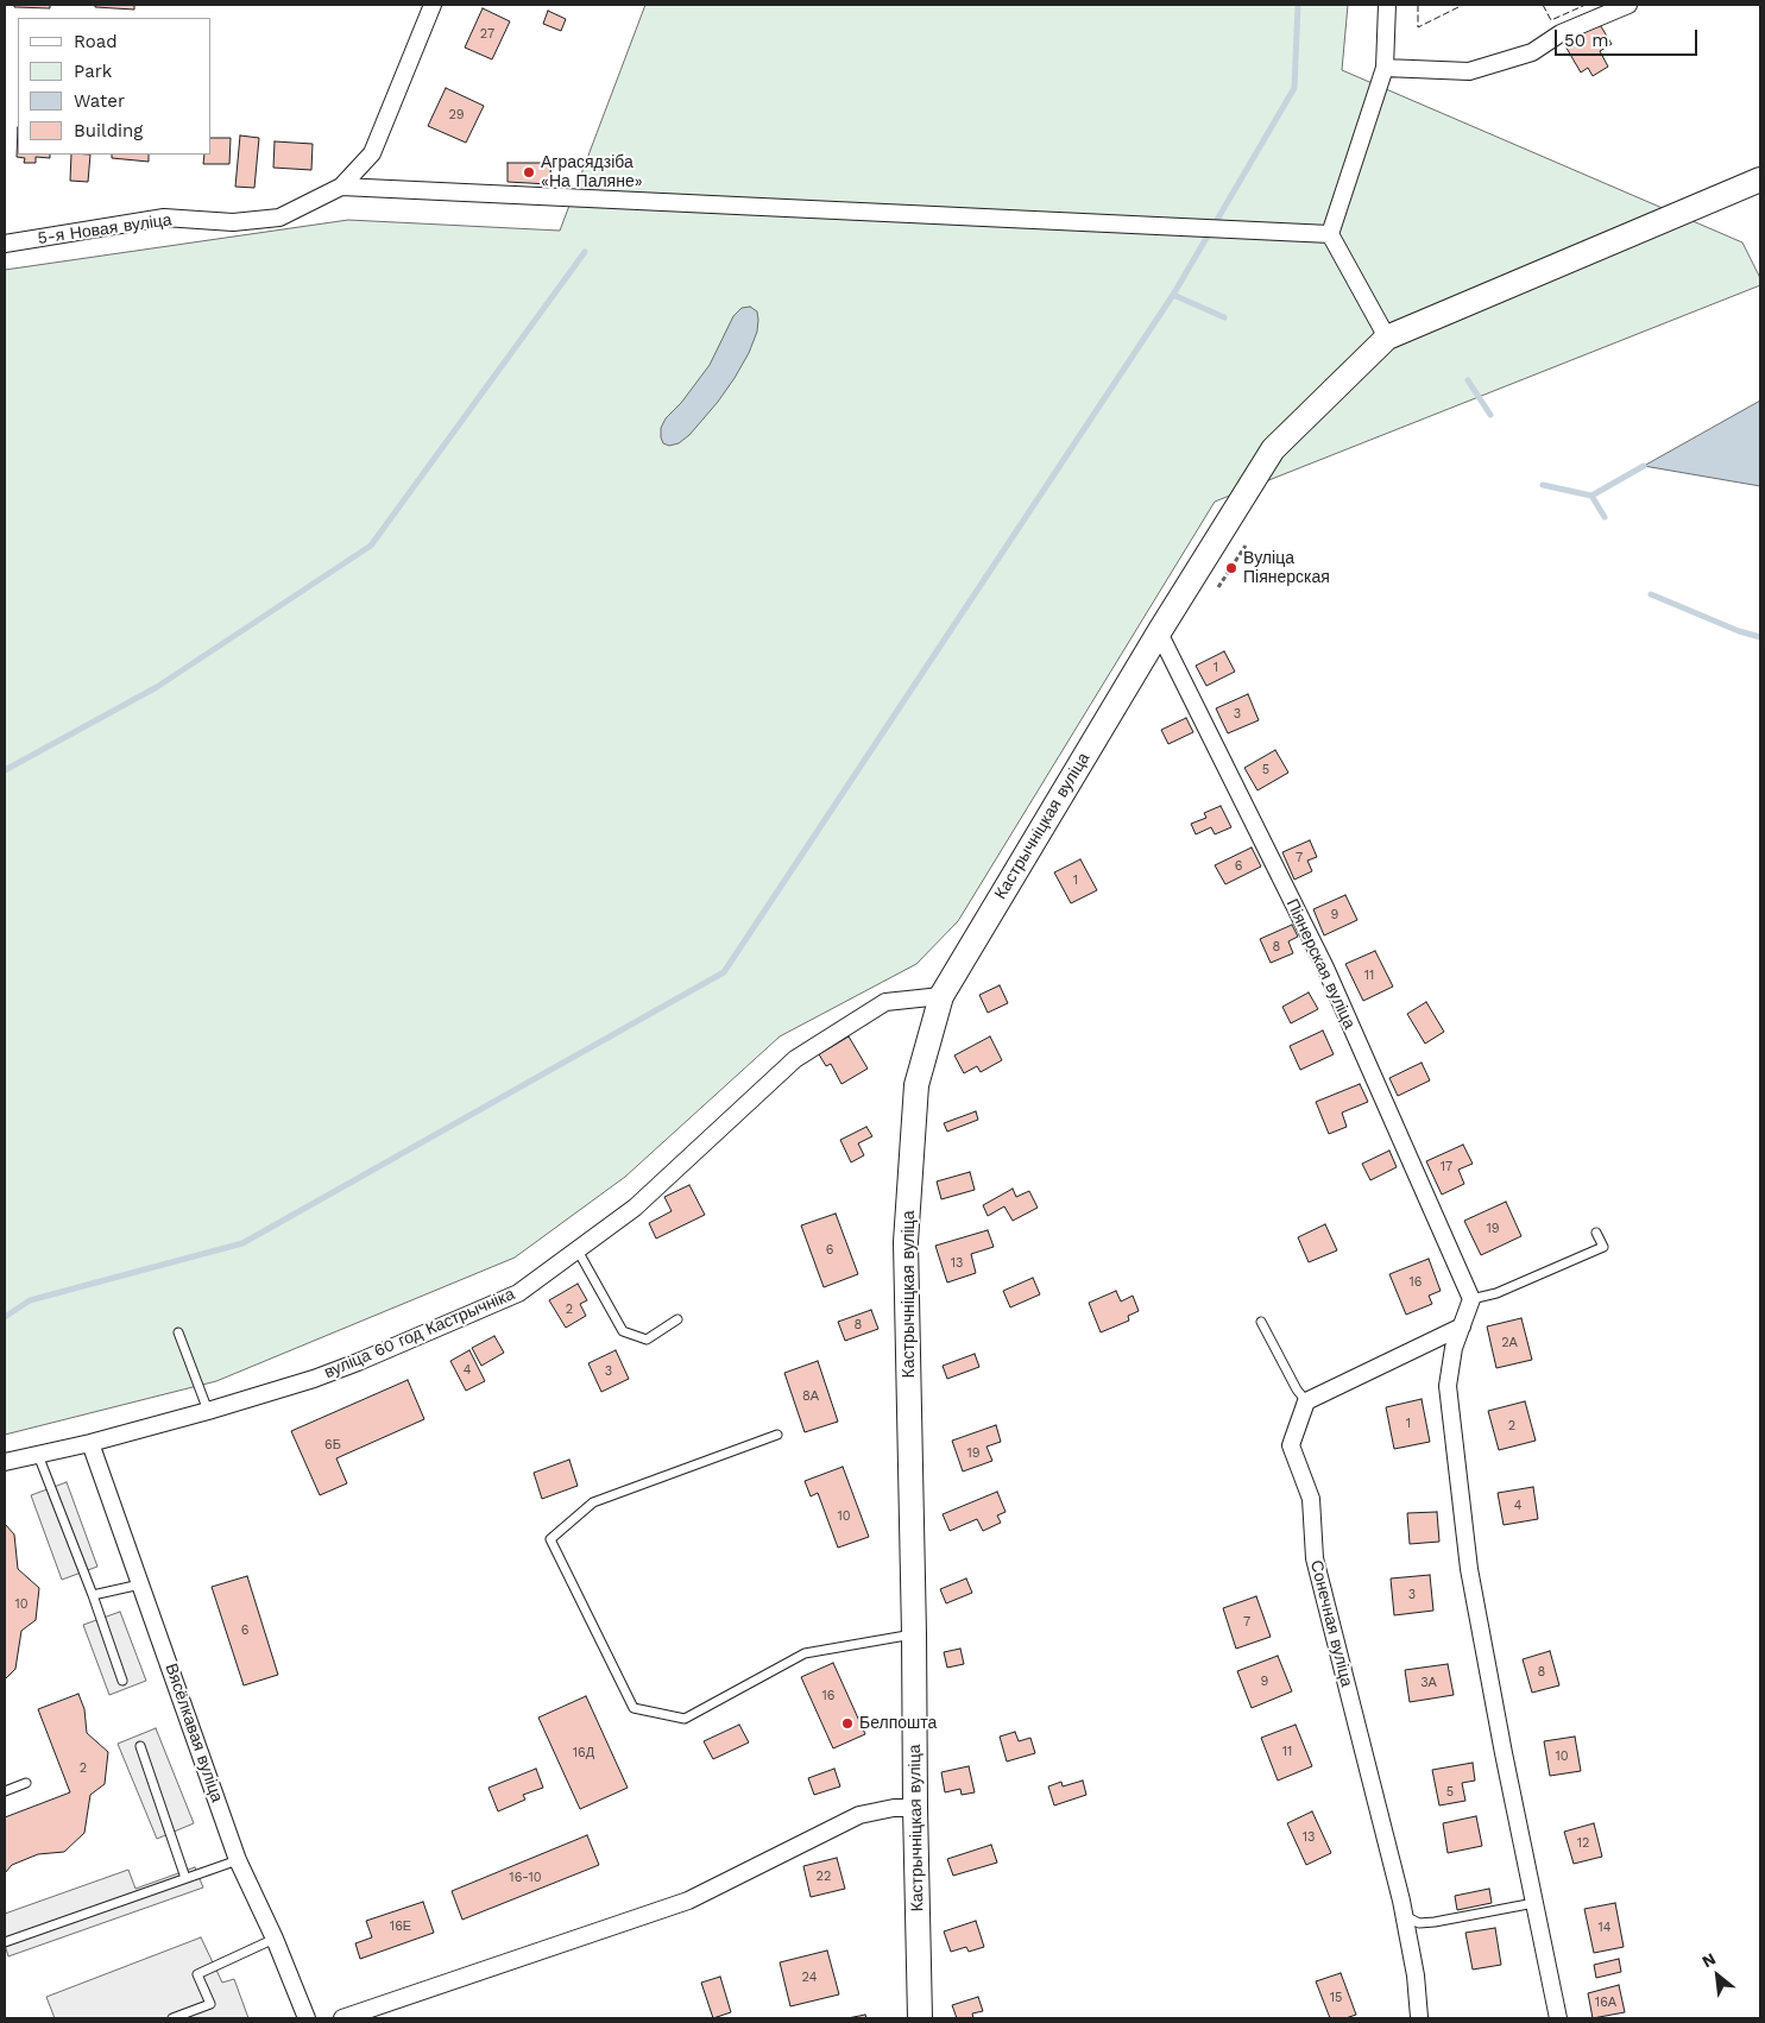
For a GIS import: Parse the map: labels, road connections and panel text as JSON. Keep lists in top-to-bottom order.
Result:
{
  "streets": {
    "street": [
      "5-я Новая вуліца",
      "Кастрычніцкая вуліца",
      "Піянерская вуліца",
      "вуліца 60 год Кастрычніка",
      "Сонечная вуліца",
      "Вясёлкавая вуліца"
    ]
  },
  "crossings": [
    ["Кастрычніцкая вуліца", "Піянерская вуліца"],
    ["Кастрычніцкая вуліца", "вуліца 60 год Кастрычніка"],
    ["вуліца 60 год Кастрычніка", "Вясёлкавая вуліца"]
  ],
  "places": ["Аграсядзіба «На Паляне»", "Вуліца Піянерская", "Белпошта"],
  "house_numbers": [
    "27",
    "29",
    "1",
    "3",
    "5",
    "7",
    "6",
    "1",
    "9",
    "8",
    "11",
    "17",
    "19",
    "6",
    "13",
    "16",
    "2",
    "8",
    "2А",
    "4",
    "3",
    "8А",
    "1",
    "2",
    "6Б",
    "19",
    "4",
    "10",
    "3",
    "10",
    "7",
    "6",
    "8",
    "9",
    "3А",
    "16",
    "11",
    "16Д",
    "10",
    "2",
    "5",
    "13",
    "12",
    "22",
    "16-10",
    "16Е",
    "14",
    "24",
    "15",
    "16А"
  ],
  "legend": [
    "Road",
    "Park",
    "Water",
    "Building"
  ],
  "scale_bar": "50 m",
  "north": "top left"
}
